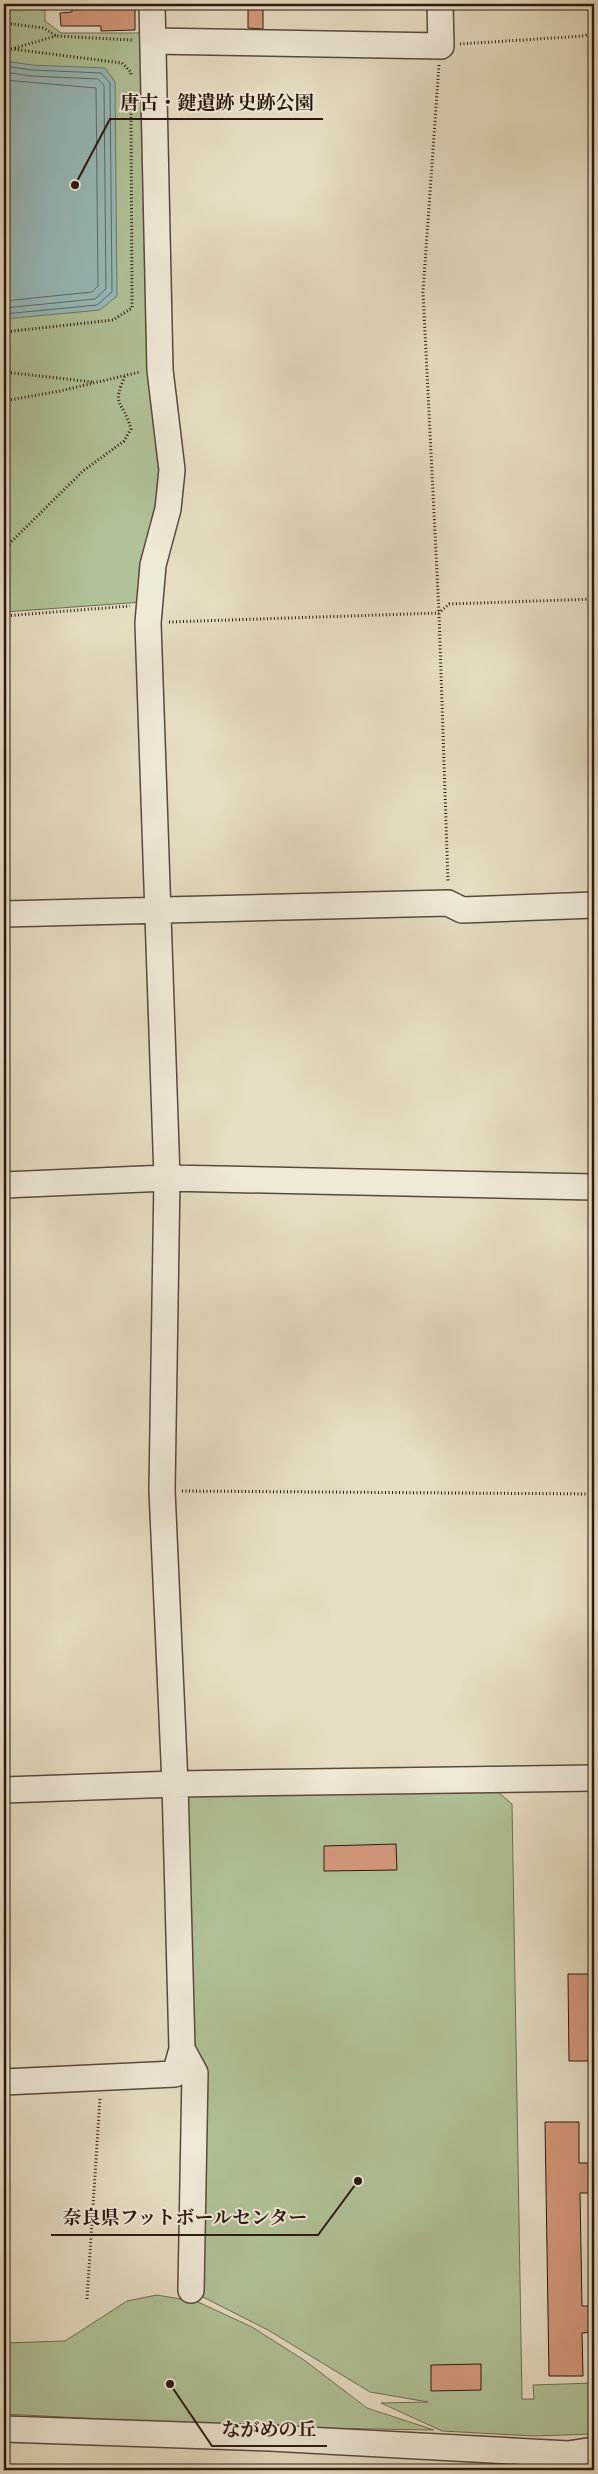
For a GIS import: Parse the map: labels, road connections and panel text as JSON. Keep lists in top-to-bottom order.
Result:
{
  "places": ["唐古・鍵遺跡 史跡公園", "奈良県フットボールセンター", "ながめの丘"]
}
